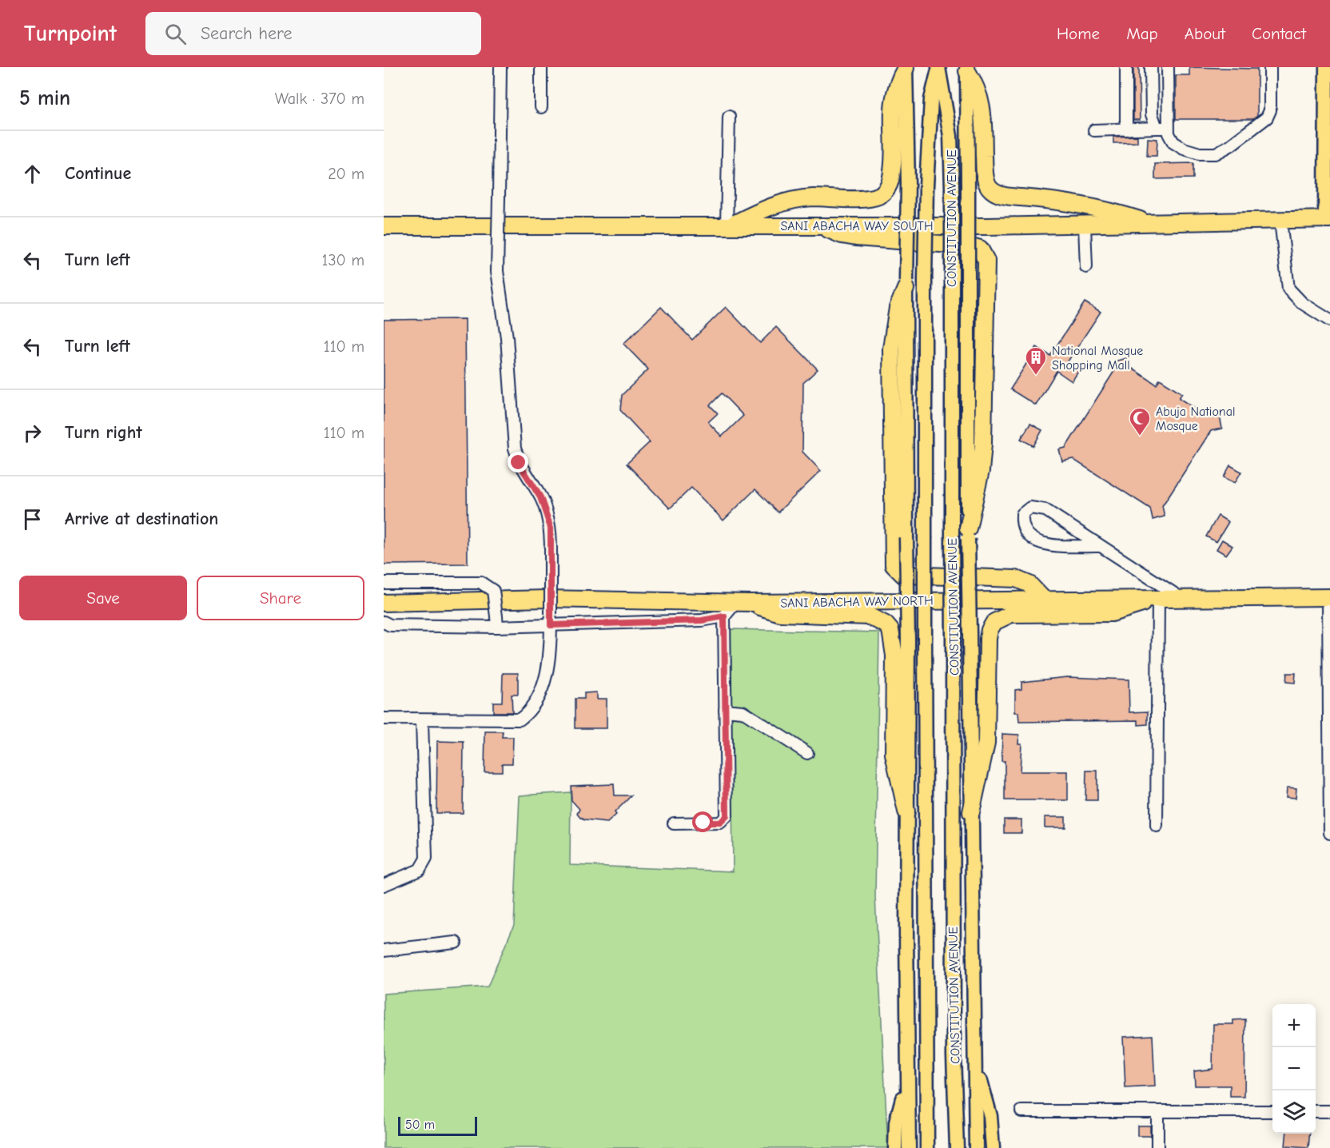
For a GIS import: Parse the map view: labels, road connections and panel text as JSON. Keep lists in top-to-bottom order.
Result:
{
  "streets": {
    "highway": ["SANI ABACHA WAY SOUTH", "SANI ABACHA WAY NORTH"],
    "main road": ["CONSTITUTION AVENUE"]
  },
  "places": {
    "building": ["National Mosque Shopping Mall"],
    "mosque": ["Abuja National Mosque"]
  },
  "scale_bar": "50 m",
  "page": {
    "header": "Turnpoint",
    "search": "Search here",
    "nav": [
      "Home",
      "Map",
      "About",
      "Contact"
    ],
    "heading": ["5 min", "Walk · 370 m"],
    "list": [
      ["Continue", "20 m"],
      ["Turn left", "130 m"],
      ["Turn left", "110 m"],
      ["Turn right", "110 m"],
      "Arrive at destination"
    ],
    "buttons": ["Save", "Share"],
    "map_buttons": ["+", "−"],
    "scale": "50 m"
  }
}
